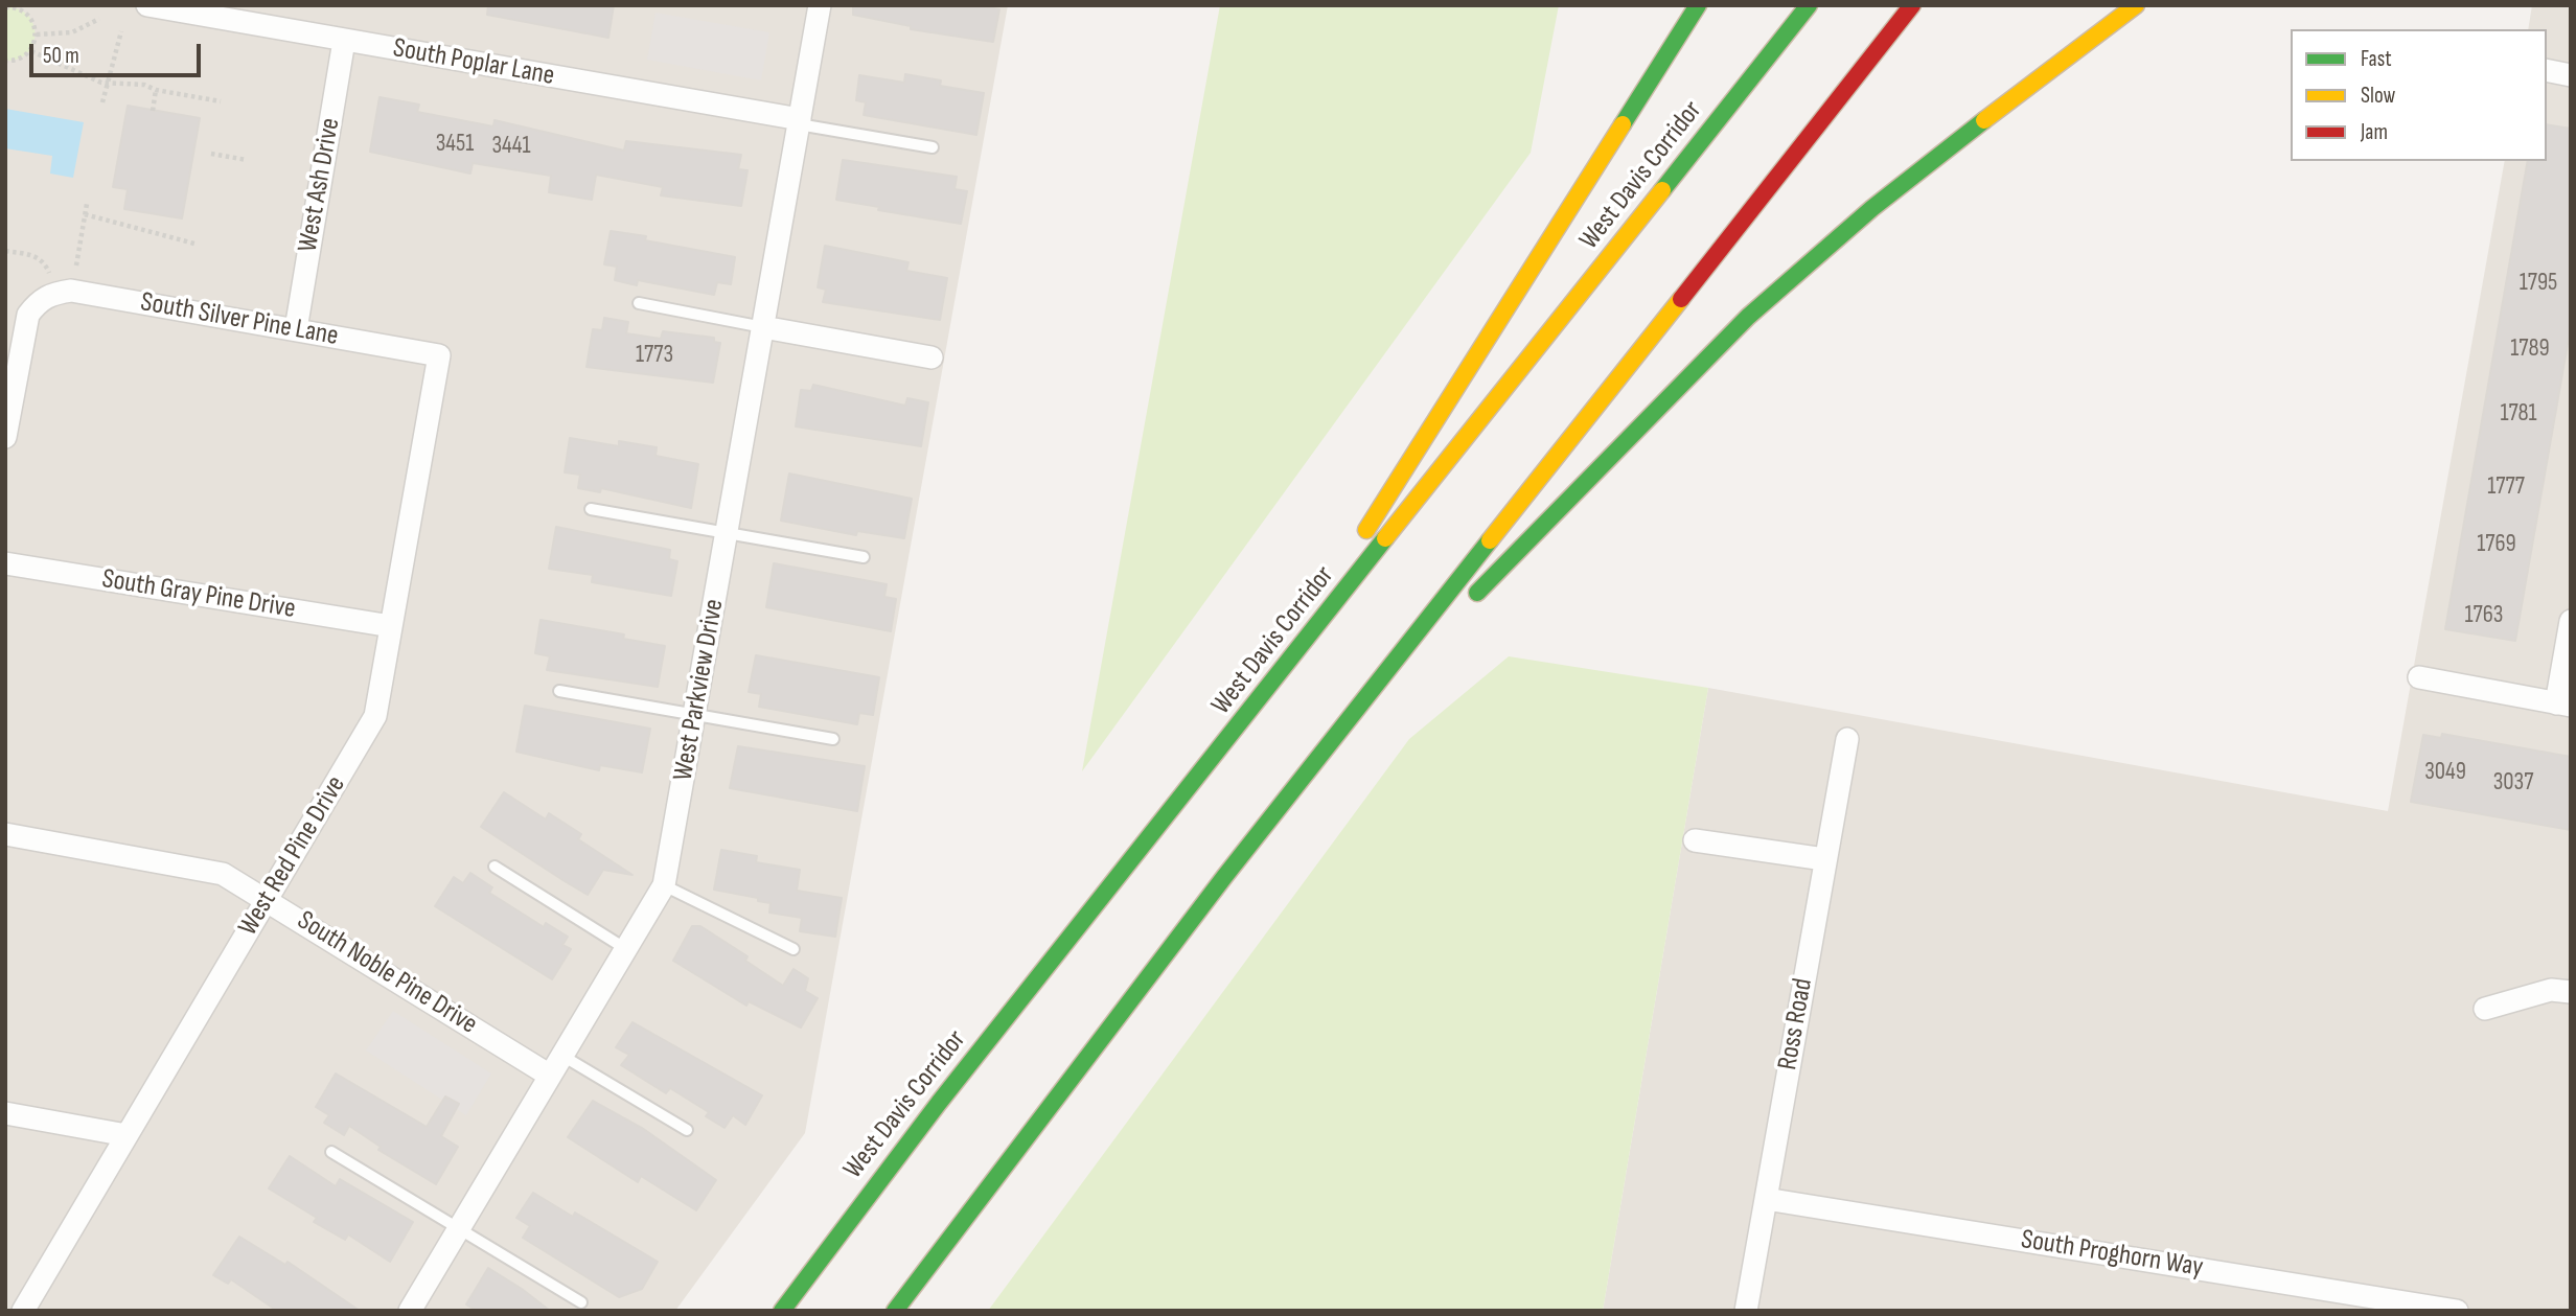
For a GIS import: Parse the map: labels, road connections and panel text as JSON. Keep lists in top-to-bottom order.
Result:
{
  "streets": {
    "highway": ["West Davis Corridor"],
    "street": [
      "South Poplar Lane",
      "West Ash Drive",
      "South Silver Pine Lane",
      "South Gray Pine Drive",
      "West Parkview Drive",
      "West Red Pine Drive",
      "South Noble Pine Drive",
      "Ross Road",
      "South Proghorn Way"
    ]
  },
  "crossings": [
    ["South Poplar Lane", "West Ash Drive"],
    ["South Poplar Lane", "West Parkview Drive"],
    ["West Ash Drive", "South Silver Pine Lane"],
    ["South Silver Pine Lane", "West Red Pine Drive"],
    ["South Gray Pine Drive", "West Red Pine Drive"],
    ["West Parkview Drive", "South Noble Pine Drive"],
    ["West Red Pine Drive", "South Noble Pine Drive"],
    ["Ross Road", "South Proghorn Way"]
  ],
  "house_numbers": [
    "3451",
    "3441",
    "1795",
    "1789",
    "1773",
    "1781",
    "1777",
    "1769",
    "1763",
    "3049",
    "3037"
  ],
  "legend": ["Fast", "Slow", "Jam"],
  "scale_bar": "50 m"
}
